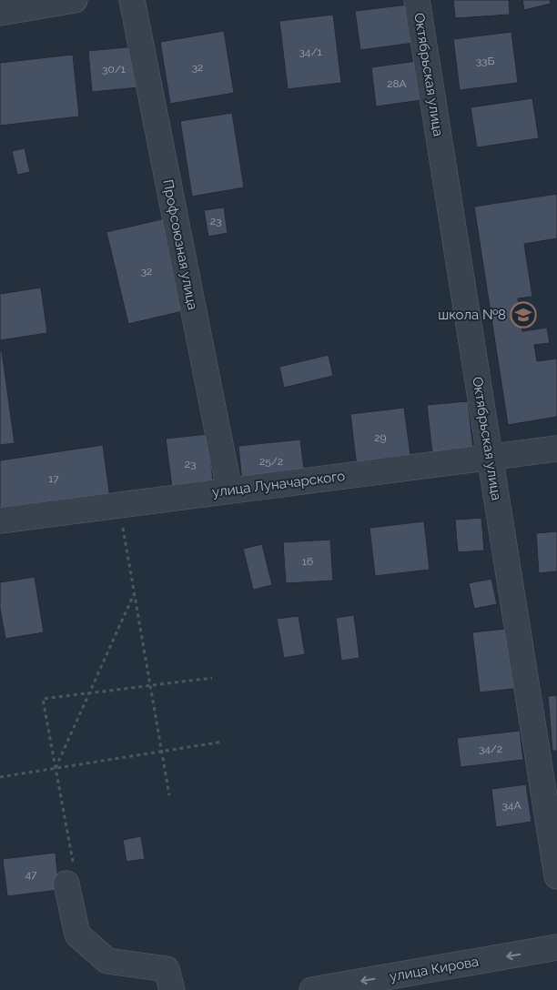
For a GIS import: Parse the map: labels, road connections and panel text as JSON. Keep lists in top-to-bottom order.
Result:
{
  "streets": {
    "street": [
      "Октябрьская улица",
      "Профсоюзная улица",
      "улица Луначарского",
      "улица Кирова"
    ]
  },
  "crossings": [
    ["Октябрьская улица", "улица Луначарского"],
    ["Профсоюзная улица", "улица Луначарского"]
  ],
  "one_way": ["улица Кирова"],
  "places": {
    "school or university": ["школа №8"]
  },
  "house_numbers": [
    "34/1",
    "33Б",
    "32",
    "30/1",
    "28А",
    "23",
    "32",
    "29",
    "25/2",
    "23",
    "17",
    "16",
    "34/2",
    "34А",
    "47"
  ]
}
